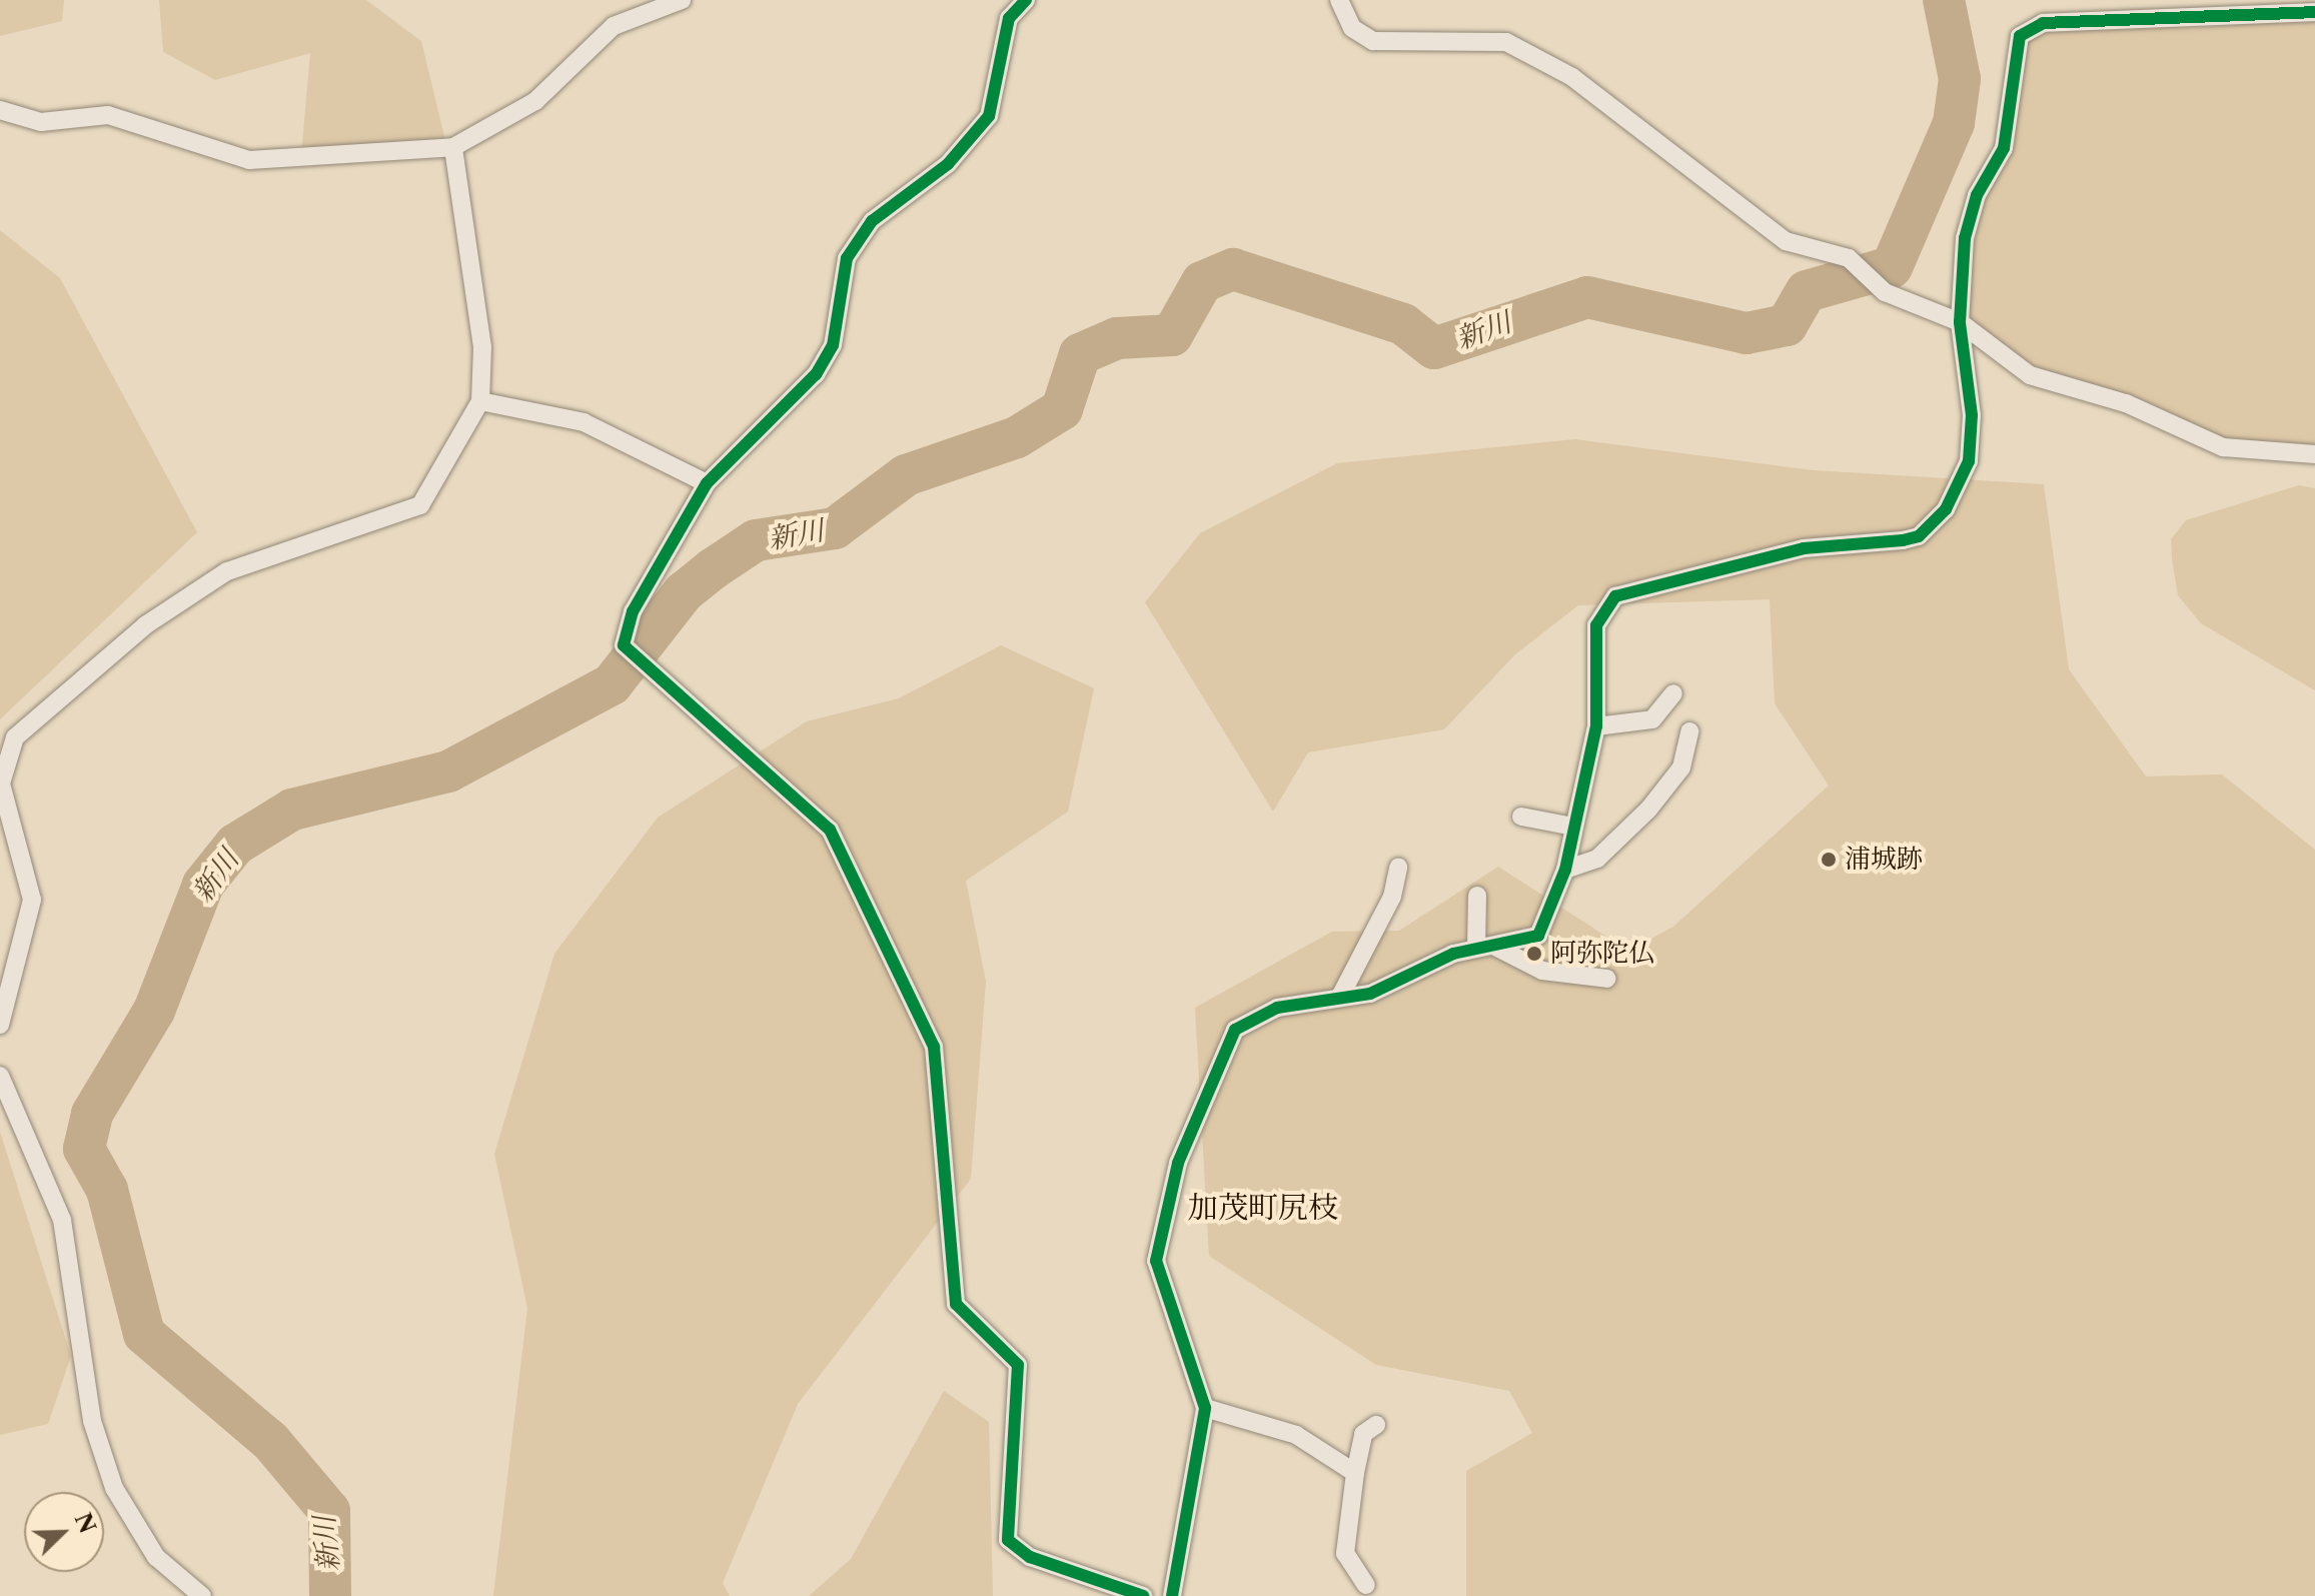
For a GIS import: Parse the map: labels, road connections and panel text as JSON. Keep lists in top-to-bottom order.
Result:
{
  "districts": ["加茂町尻枝"],
  "water": ["新川"],
  "places": ["浦城跡", "阿弥陀仏"],
  "north": "top right"
}
